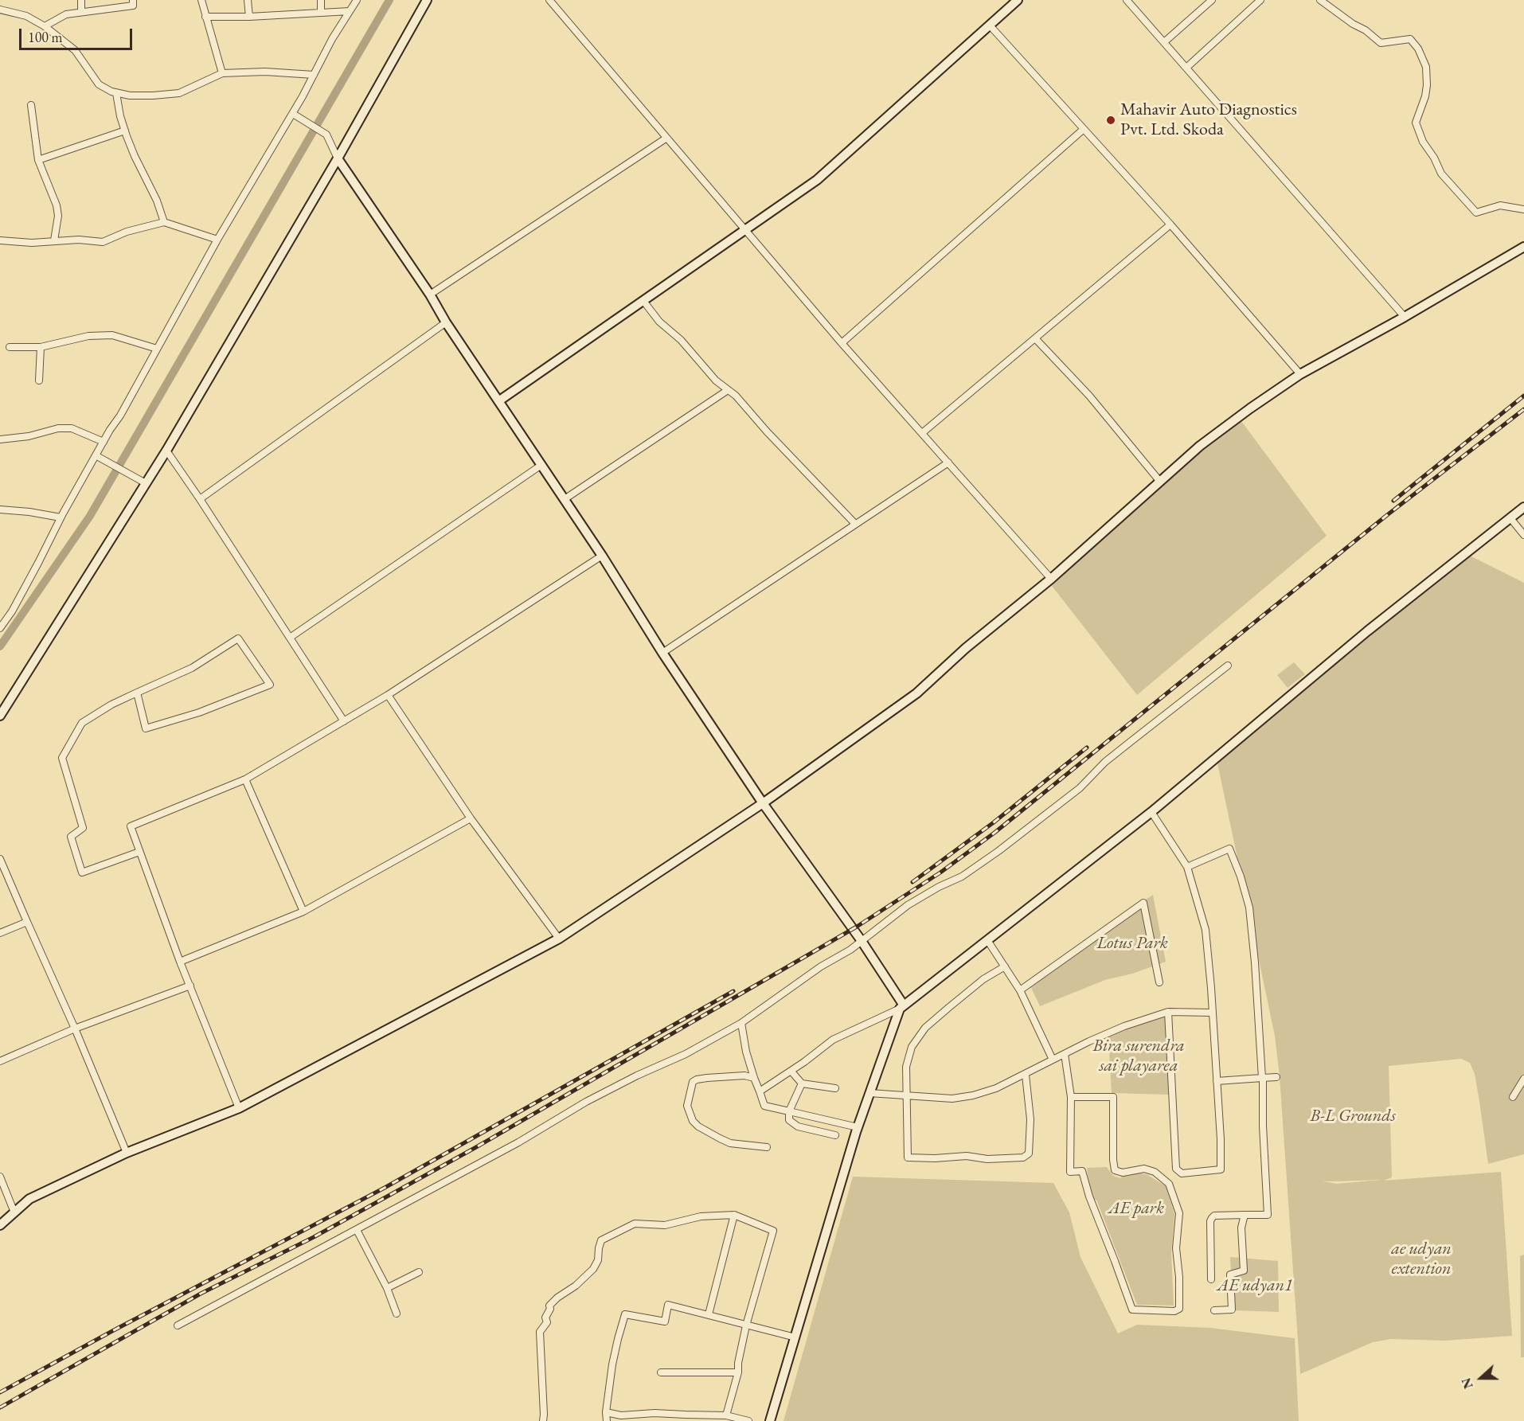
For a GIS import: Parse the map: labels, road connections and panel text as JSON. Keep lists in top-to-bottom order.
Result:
{
  "parks": [
    "Lotus Park",
    "Bira surendra sai playarea",
    "B-L Grounds",
    "AE park",
    "ae udyan extention",
    "AE udyan1"
  ],
  "places": ["Mahavir Auto Diagnostics Pvt. Ltd. Skoda"],
  "scale_bar": "100 m",
  "north": "left"
}
